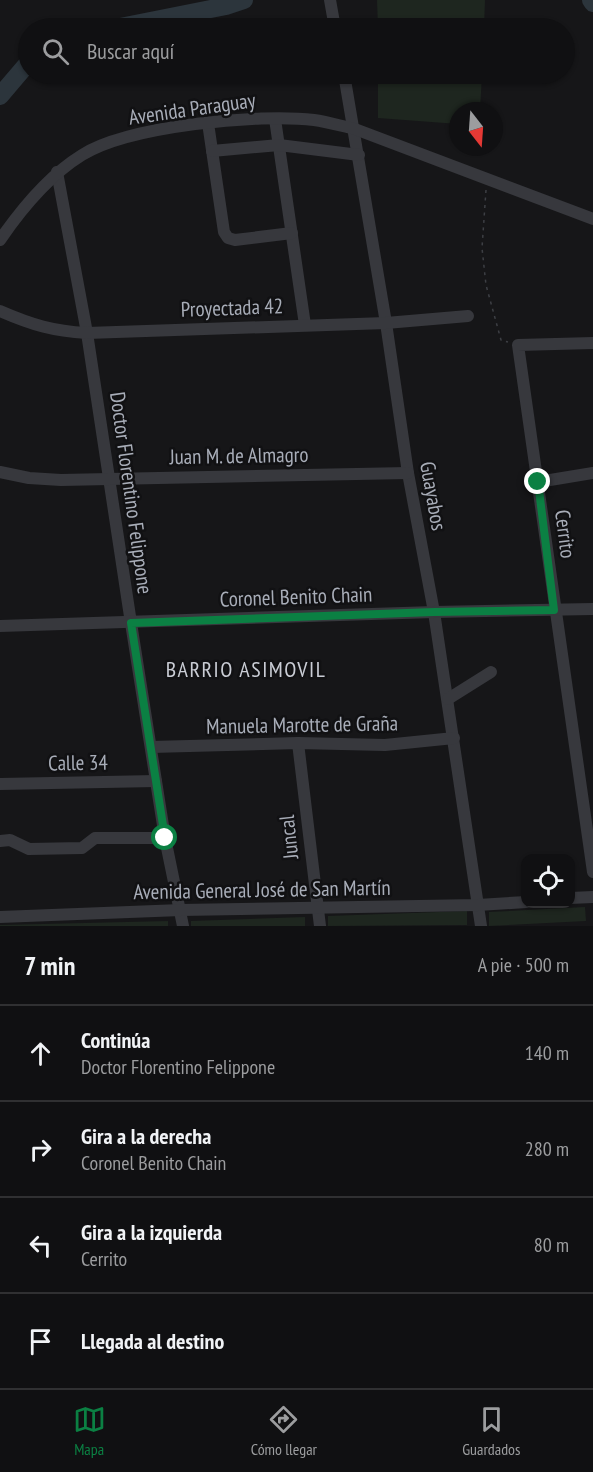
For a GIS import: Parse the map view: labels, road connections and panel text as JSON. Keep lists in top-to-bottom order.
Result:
{
  "streets": {
    "street": [
      "Avenida Paraguay",
      "Proyectada 42",
      "Juan M. de Almagro",
      "Doctor Florentino Felippone",
      "Guayabos",
      "Cerrito",
      "Coronel Benito Chain",
      "Manuela Marotte de Graña",
      "Calle 34",
      "Juncal",
      "Avenida General José de San Martín"
    ]
  },
  "crossings": [
    ["Avenida Paraguay", "Doctor Florentino Felippone"],
    ["Avenida Paraguay", "Guayabos"],
    ["Proyectada 42", "Doctor Florentino Felippone"],
    ["Proyectada 42", "Guayabos"],
    ["Juan M. de Almagro", "Doctor Florentino Felippone"],
    ["Juan M. de Almagro", "Guayabos"],
    ["Doctor Florentino Felippone", "Coronel Benito Chain"],
    ["Doctor Florentino Felippone", "Manuela Marotte de Graña"],
    ["Doctor Florentino Felippone", "Calle 34"],
    ["Doctor Florentino Felippone", "Avenida General José de San Martín"],
    ["Guayabos", "Coronel Benito Chain"],
    ["Guayabos", "Manuela Marotte de Graña"],
    ["Guayabos", "Avenida General José de San Martín"],
    ["Cerrito", "Coronel Benito Chain"],
    ["Manuela Marotte de Graña", "Juncal"],
    ["Juncal", "Avenida General José de San Martín"]
  ],
  "districts": ["BARRIO ASIMOVIL"],
  "north": "bottom",
  "page": {
    "search": "Buscar aquí",
    "heading": ["7 min", "A pie · 500 m"],
    "list": [
      ["Continúa", "Doctor Florentino Felippone", "140 m"],
      ["Gira a la derecha", "Coronel Benito Chain", "280 m"],
      ["Gira a la izquierda", "Cerrito", "80 m"],
      "Llegada al destino"
    ],
    "nav": ["Mapa", "Cómo llegar", "Guardados"]
  }
}
